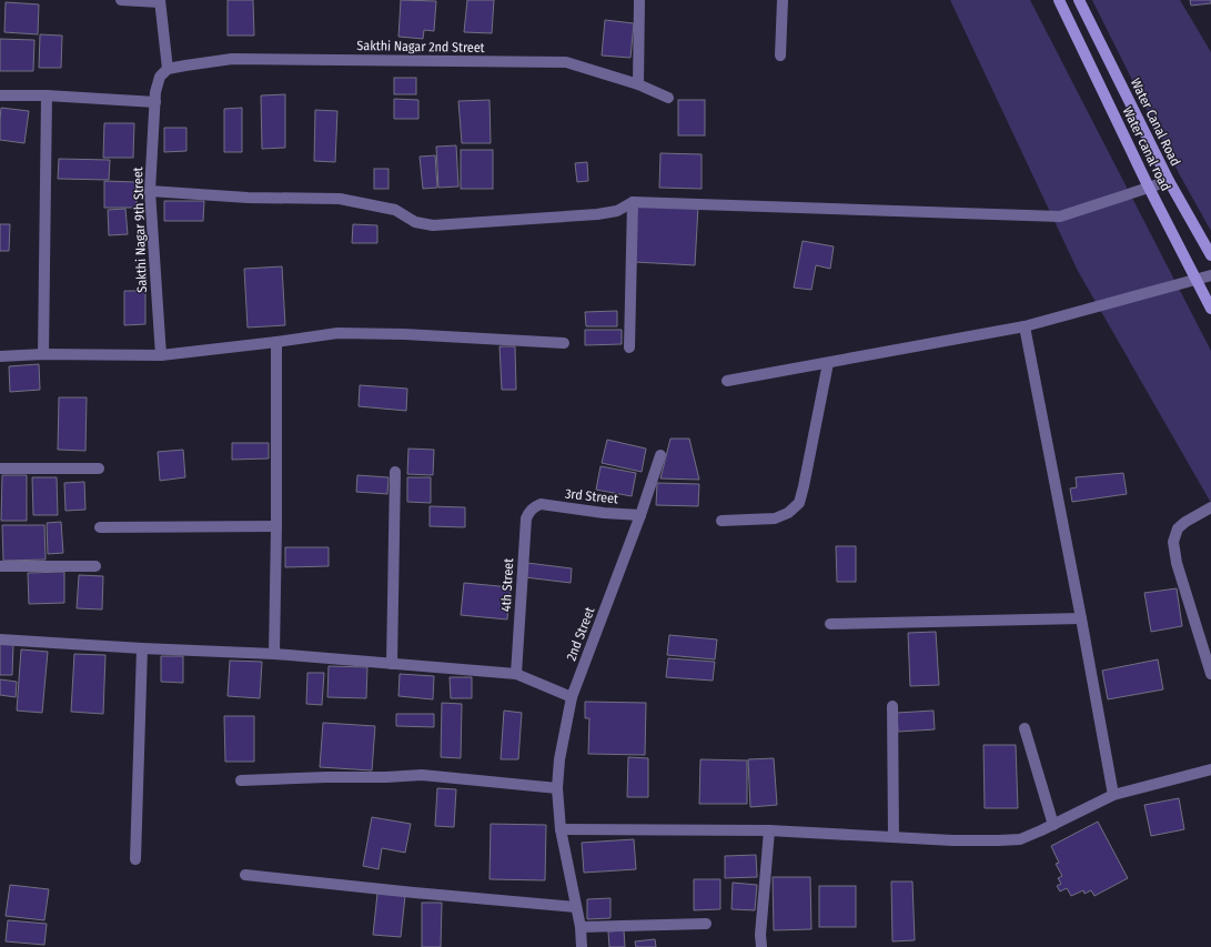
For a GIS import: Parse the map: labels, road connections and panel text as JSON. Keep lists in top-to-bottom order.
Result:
{
  "streets": {
    "main road": ["Water Canal Road", "Water canal road"],
    "street": [
      "Sakthi Nagar 2nd Street",
      "Sakthi Nagar 9th Street",
      "3rd Street",
      "4th Street",
      "2nd Street"
    ]
  },
  "crossings": [
    ["Sakthi Nagar 2nd Street", "Sakthi Nagar 9th Street"],
    ["3rd Street", "4th Street"],
    ["3rd Street", "2nd Street"]
  ]
}
